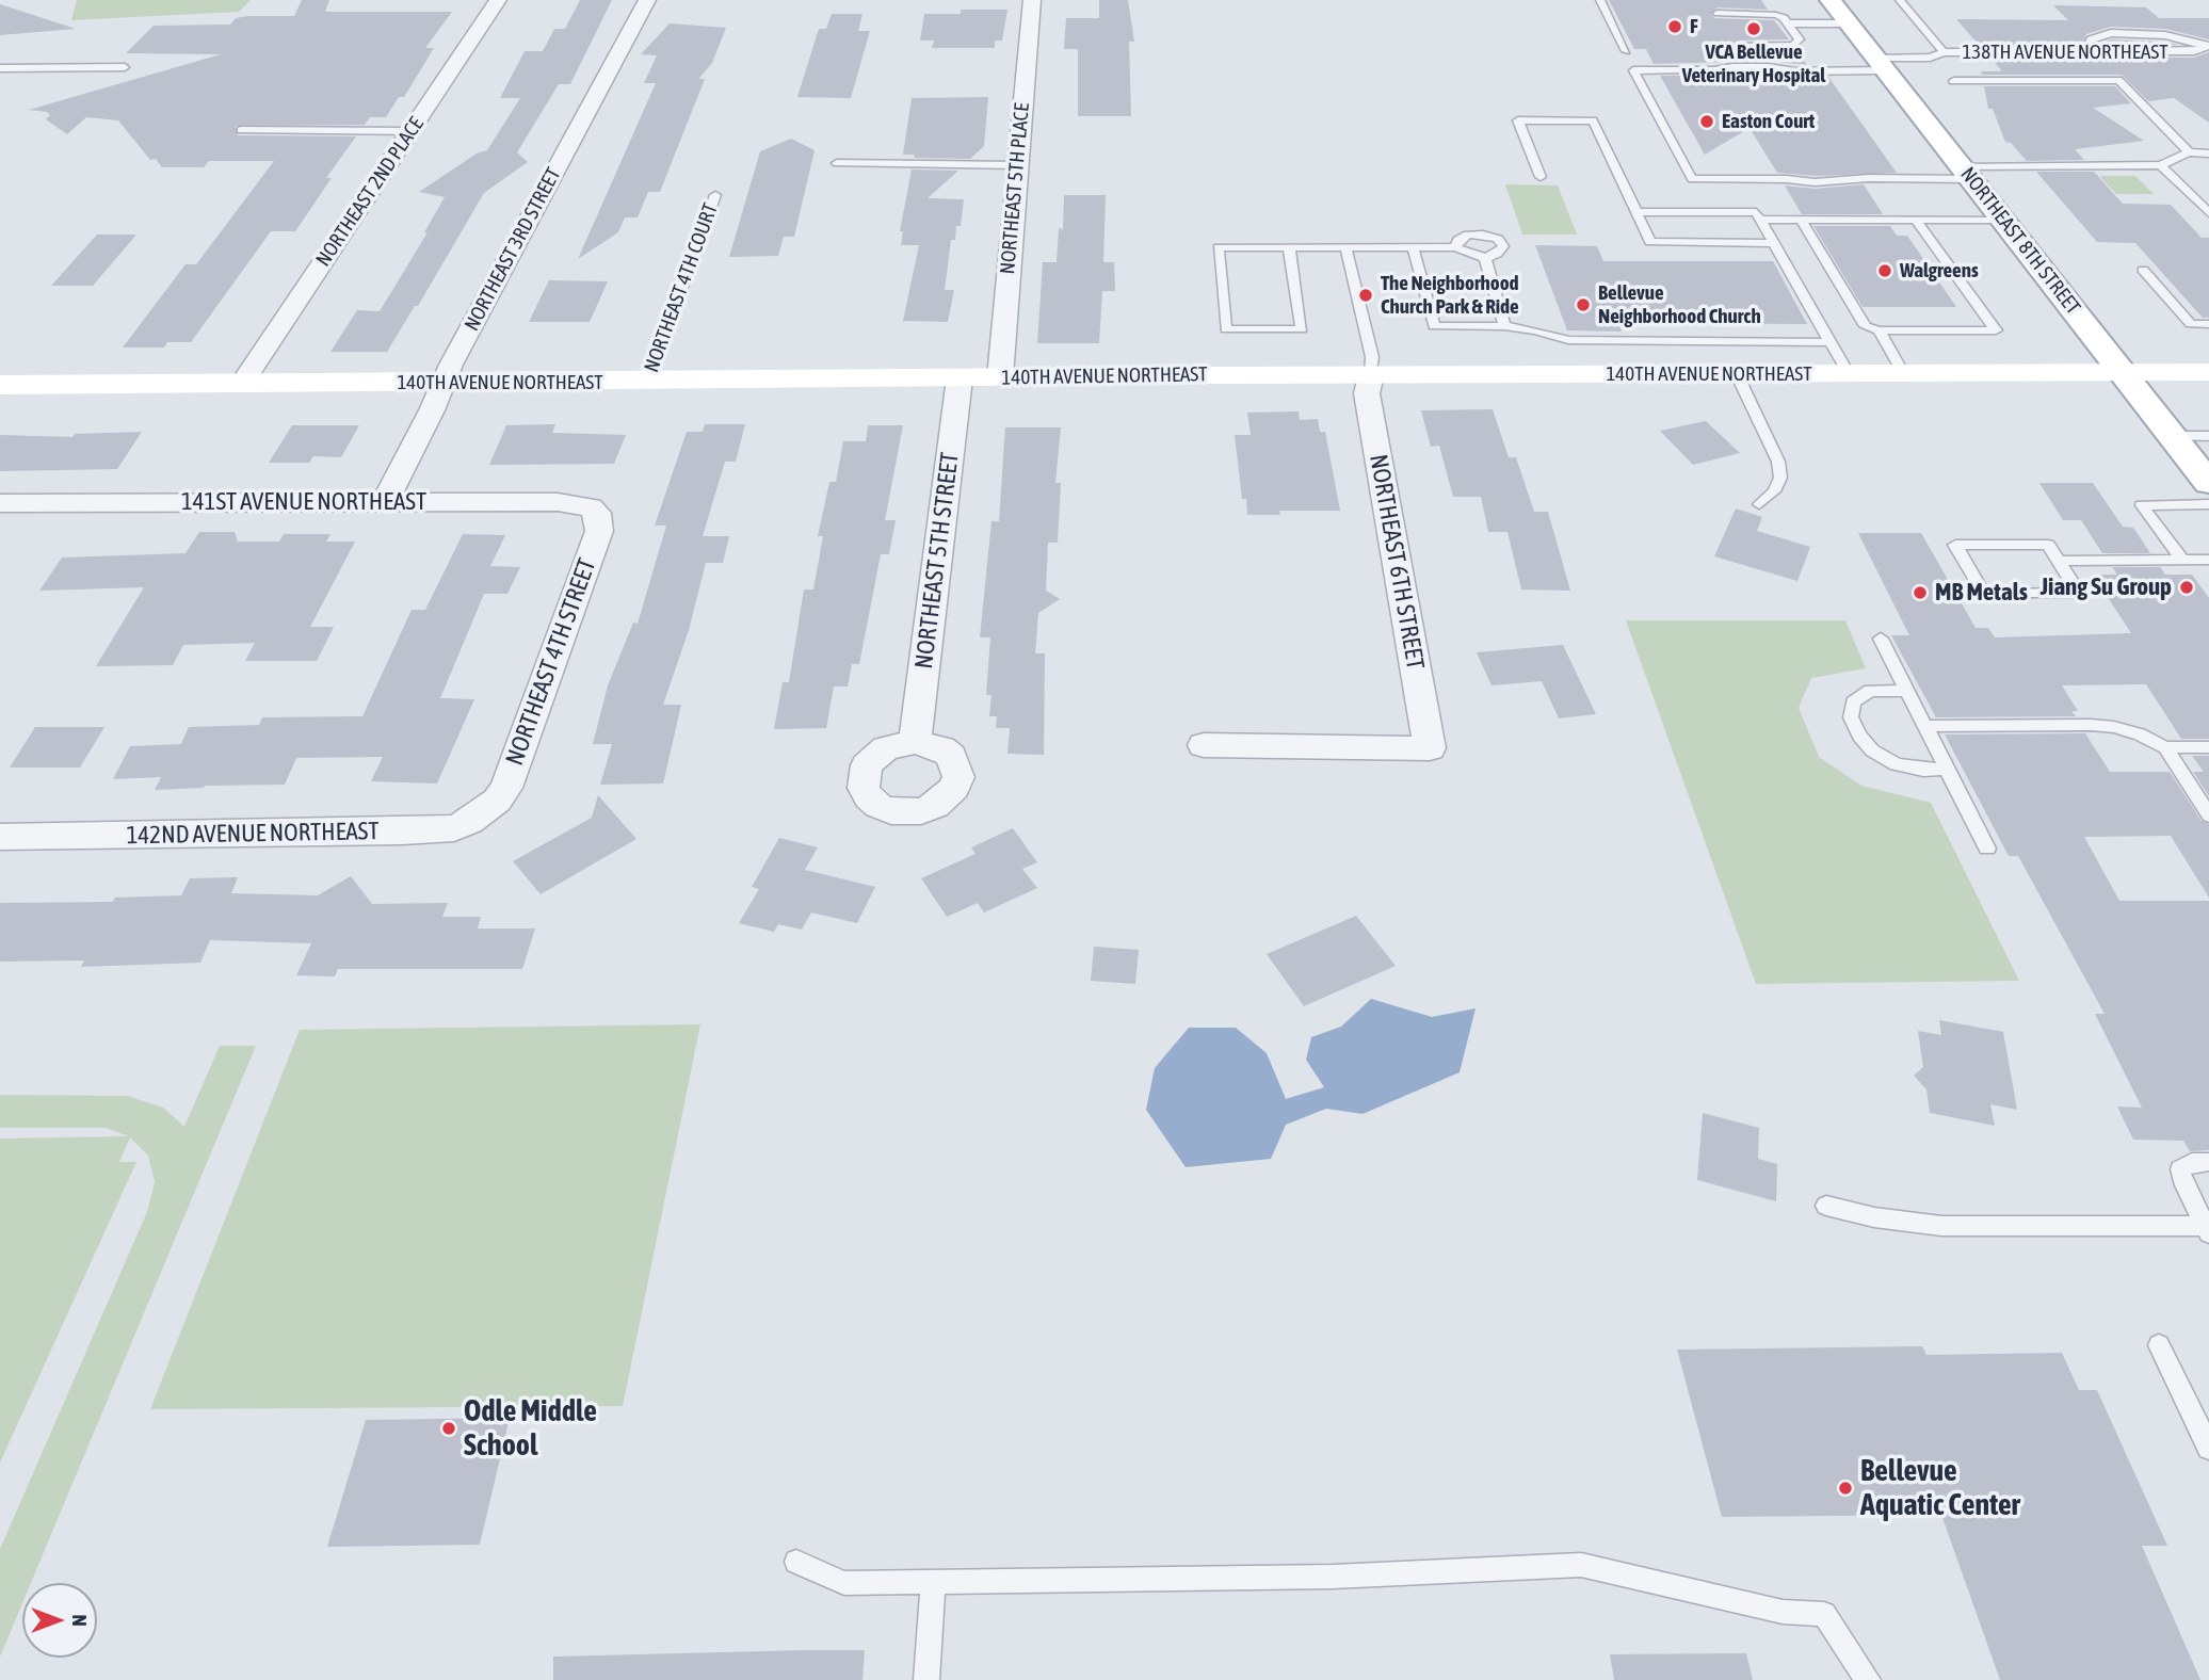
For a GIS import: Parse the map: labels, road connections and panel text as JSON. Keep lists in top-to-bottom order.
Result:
{
  "streets": {
    "street": [
      "NORTHEAST 5TH PLACE",
      "NORTHEAST 2ND PLACE",
      "NORTHEAST 8TH STREET",
      "NORTHEAST 3RD STREET",
      "140TH AVENUE NORTHEAST",
      "141ST AVENUE NORTHEAST",
      "NORTHEAST 5TH STREET",
      "NORTHEAST 6TH STREET",
      "NORTHEAST 4TH STREET",
      "142ND AVENUE NORTHEAST"
    ],
    "lane": ["138TH AVENUE NORTHEAST", "NORTHEAST 4TH COURT"]
  },
  "crossings": [
    ["138TH AVENUE NORTHEAST", "NORTHEAST 8TH STREET"],
    ["NORTHEAST 5TH PLACE", "140TH AVENUE NORTHEAST"],
    ["NORTHEAST 2ND PLACE", "140TH AVENUE NORTHEAST"],
    ["NORTHEAST 8TH STREET", "140TH AVENUE NORTHEAST"],
    ["NORTHEAST 3RD STREET", "140TH AVENUE NORTHEAST"],
    ["NORTHEAST 3RD STREET", "141ST AVENUE NORTHEAST"],
    ["NORTHEAST 4TH COURT", "140TH AVENUE NORTHEAST"],
    ["140TH AVENUE NORTHEAST", "NORTHEAST 5TH STREET"],
    ["140TH AVENUE NORTHEAST", "NORTHEAST 6TH STREET"],
    ["141ST AVENUE NORTHEAST", "NORTHEAST 4TH STREET"],
    ["NORTHEAST 4TH STREET", "142ND AVENUE NORTHEAST"]
  ],
  "places": [
    "F",
    "VCA Bellevue Veterinary Hospital",
    "Easton Court",
    "Walgreens",
    "The Neighborhood Church Park & Ride",
    "Bellevue Neighborhood Church",
    "Jiang Su Group",
    "MB Metals",
    "Odle Middle School",
    "Bellevue Aquatic Center"
  ],
  "north": "right"
}
